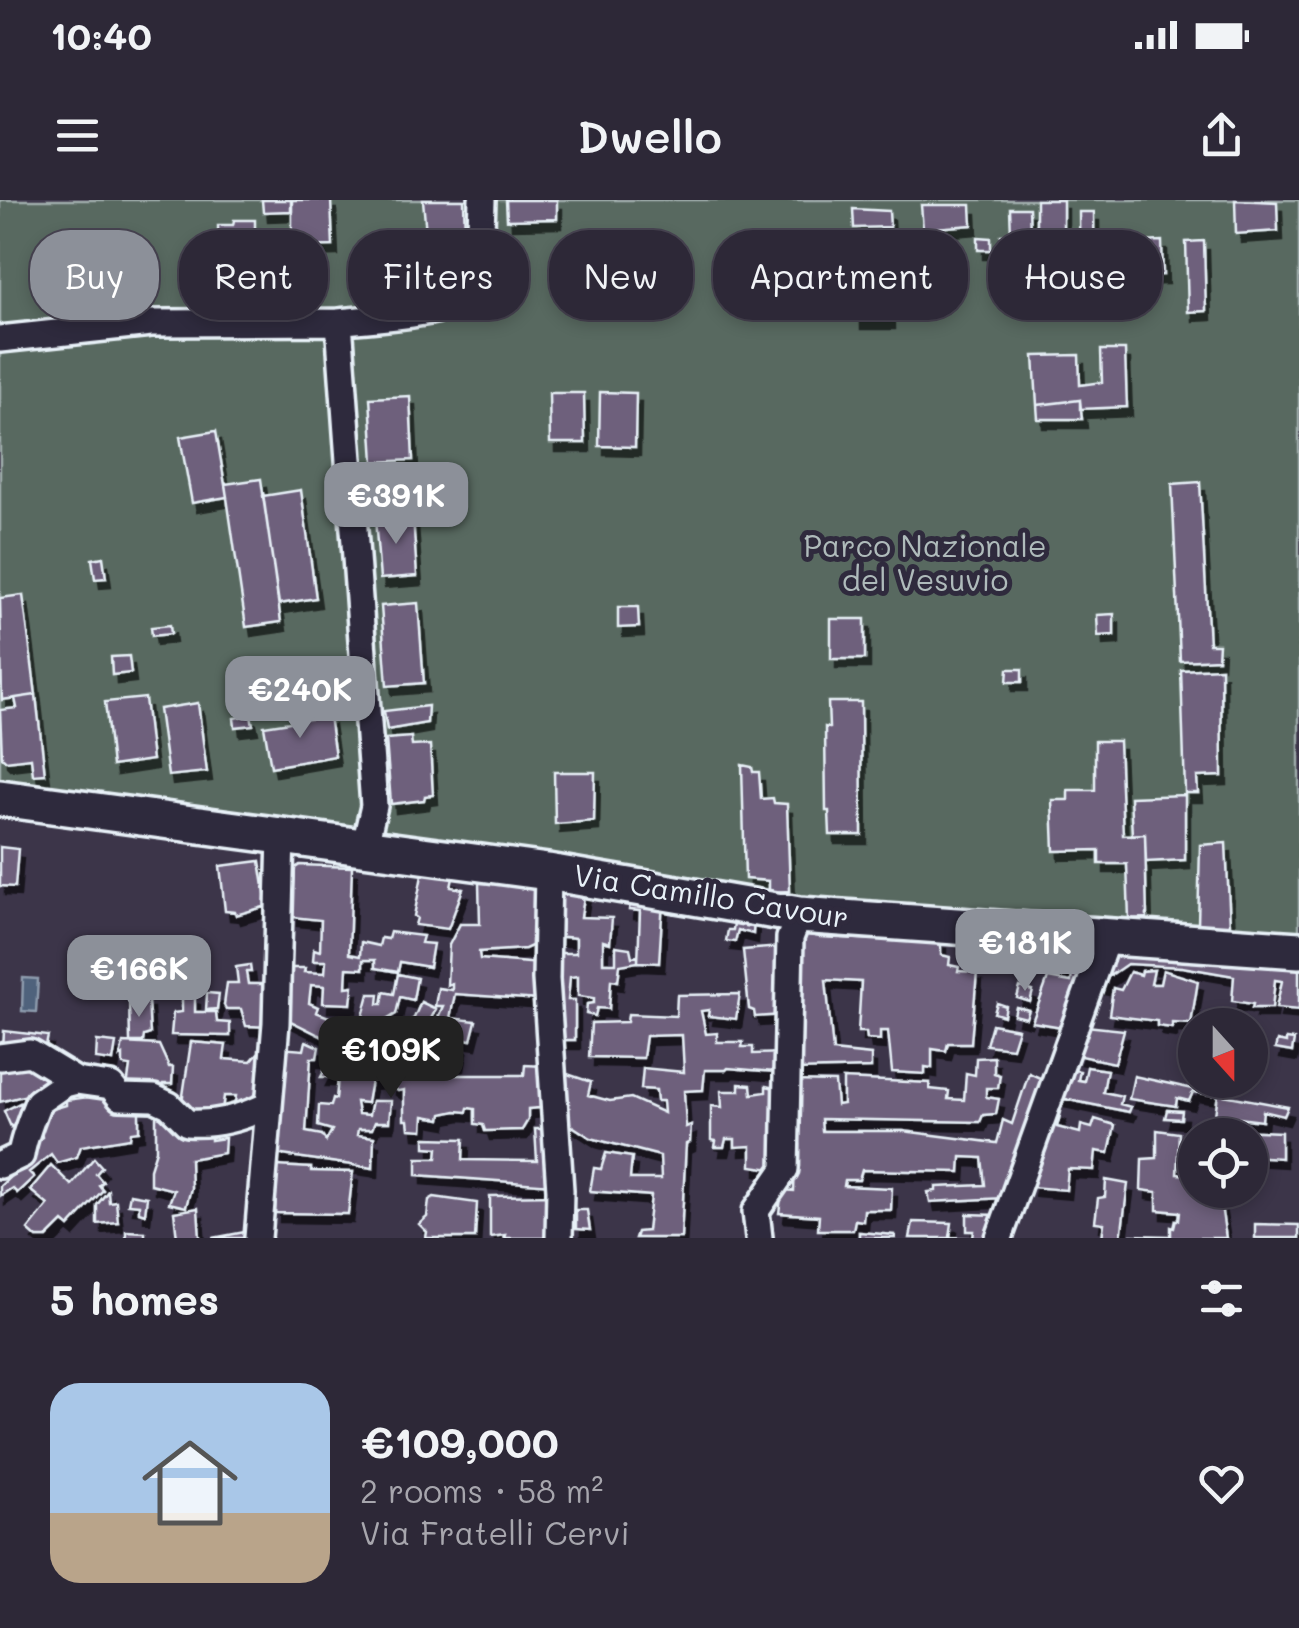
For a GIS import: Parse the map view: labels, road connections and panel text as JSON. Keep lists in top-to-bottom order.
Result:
{
  "streets": {
    "street": ["Via Camillo Cavour"]
  },
  "parks": ["Parco Nazionale del Vesuvio"],
  "north": "bottom",
  "page": {
    "status": "10:40",
    "header": "Dwello",
    "chip": [
      "Buy",
      "Rent",
      "Filters",
      "New",
      "Apartment",
      "House"
    ],
    "price": [
      "€391K",
      "€240K",
      "€181K",
      "€166K",
      "€109K"
    ],
    "heading": "5 homes",
    "list": [
      {
        "name": "€109,000",
        "note": "2 rooms · 58 m² · Via Fratelli Cervi"
      }
    ]
  }
}
